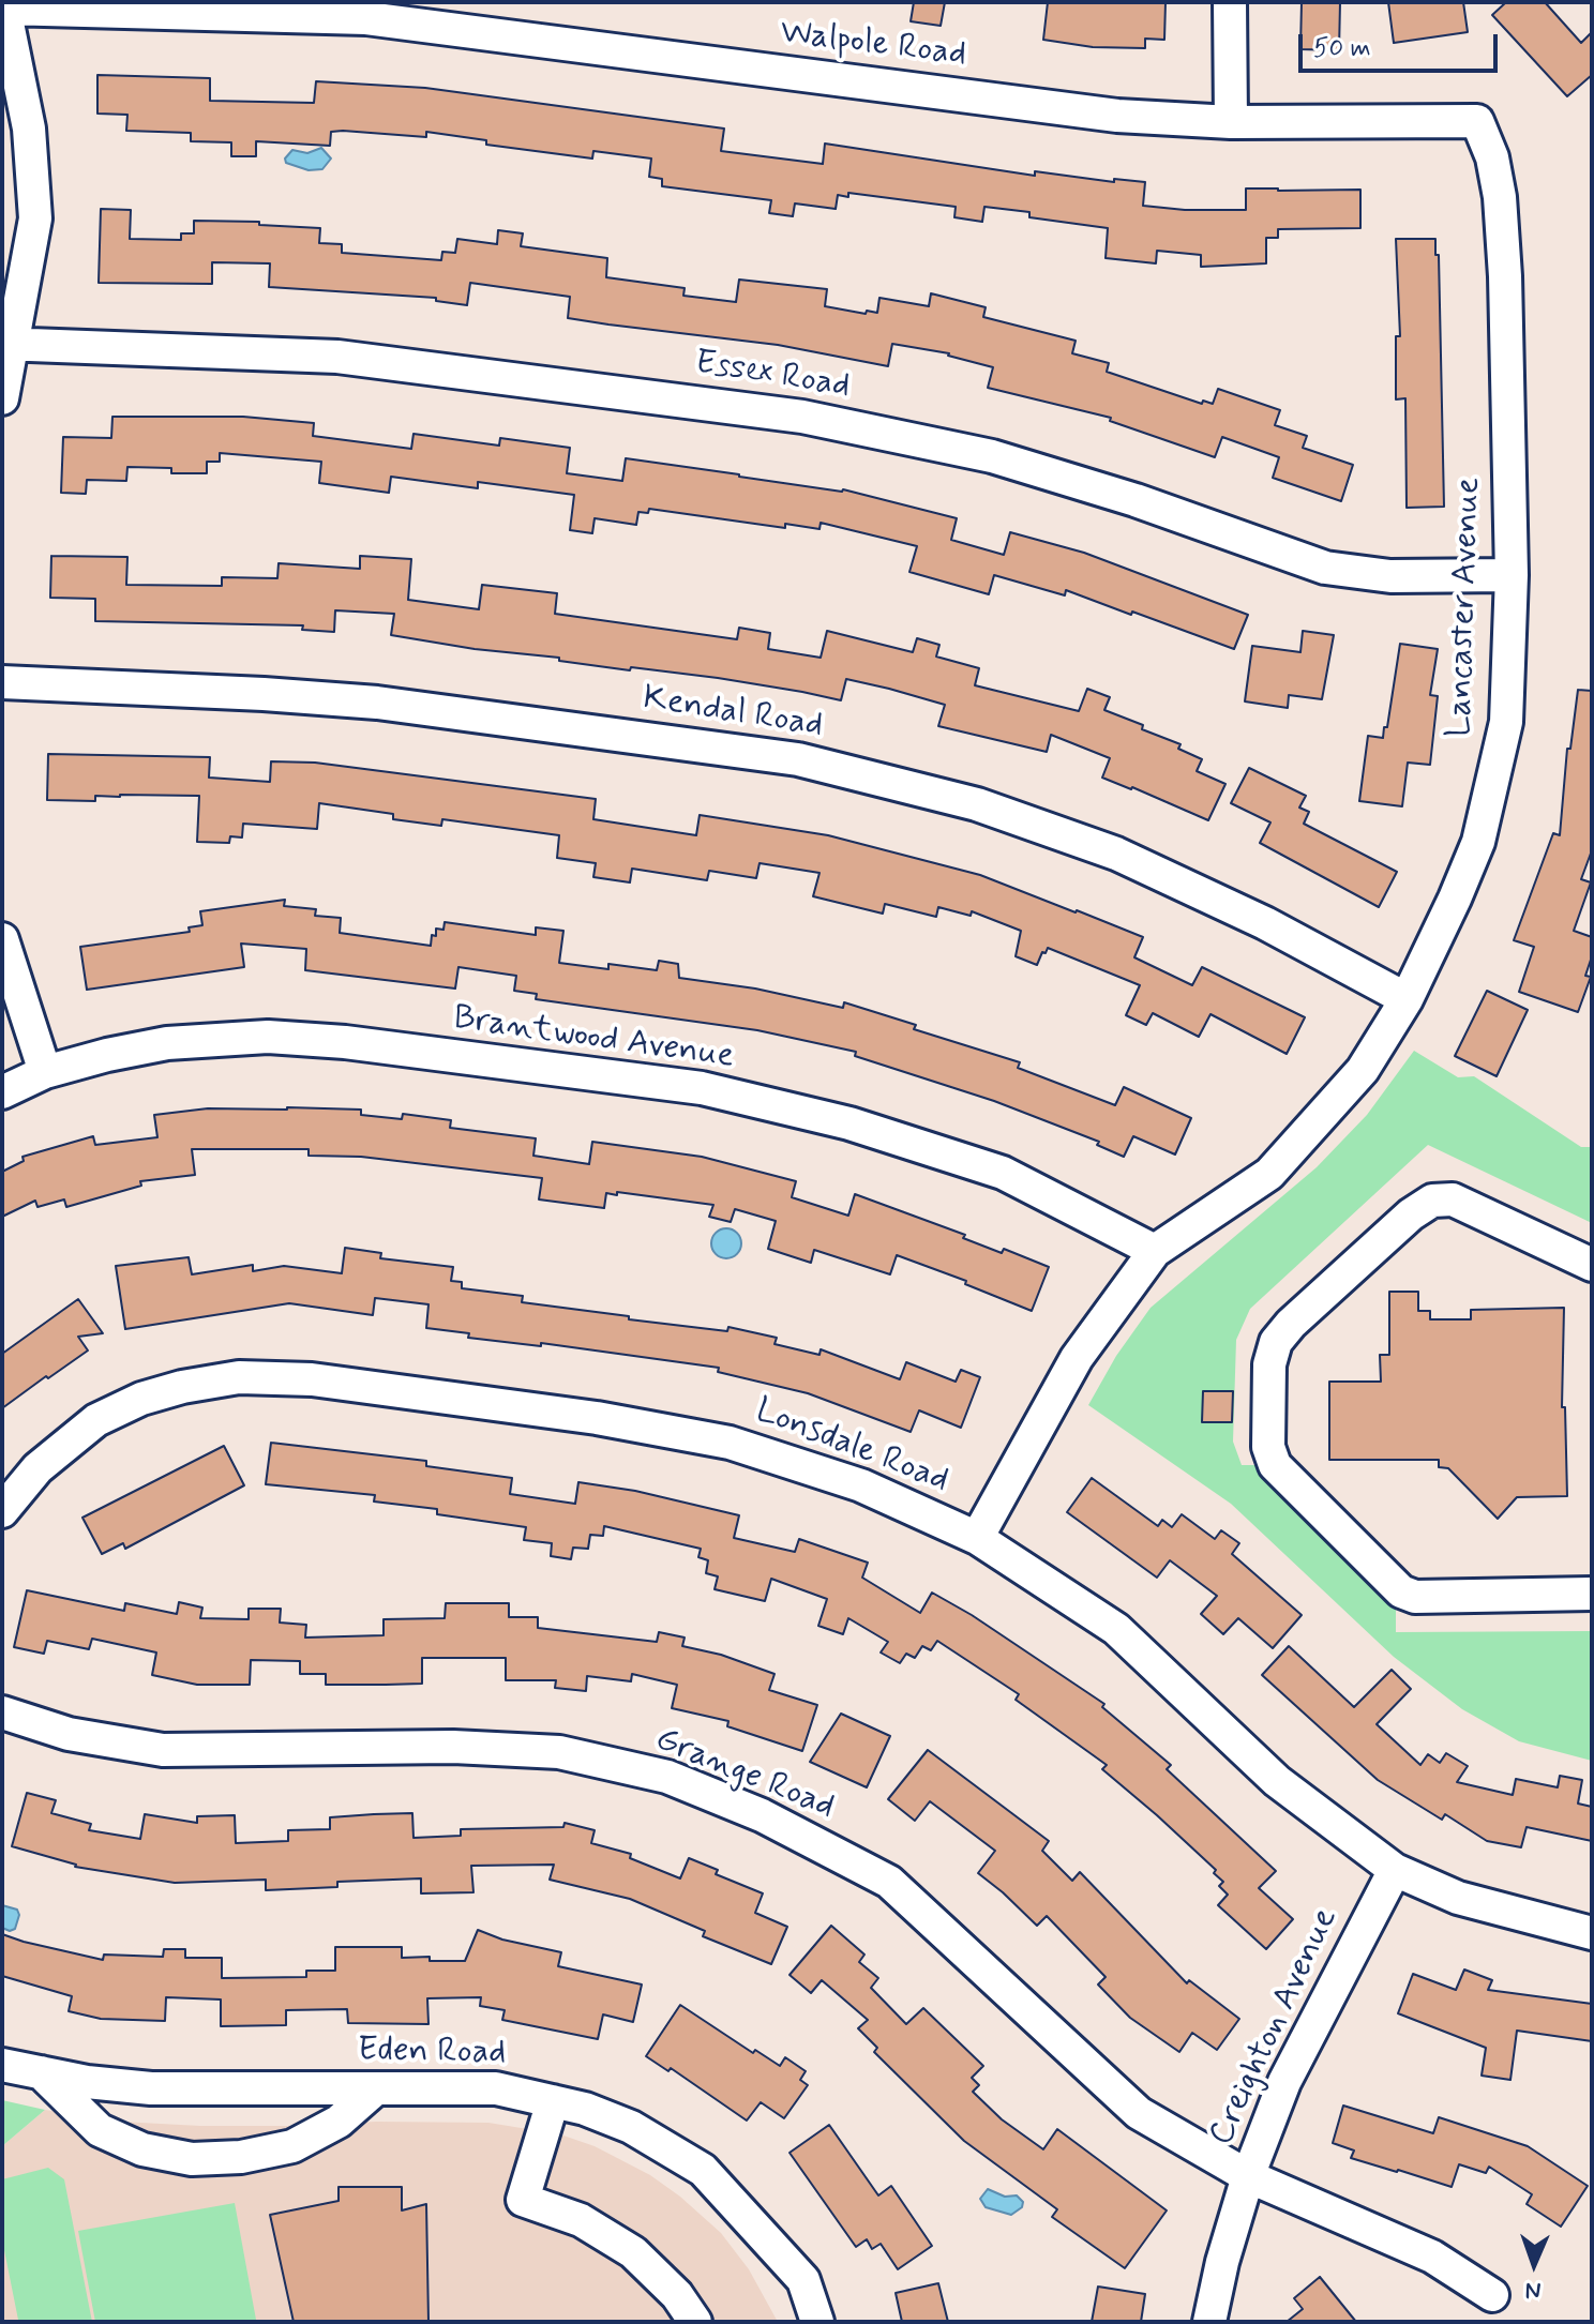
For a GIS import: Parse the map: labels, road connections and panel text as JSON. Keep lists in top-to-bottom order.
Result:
{
  "streets": {
    "street": [
      "Walpole Road",
      "Essex Road",
      "Lancaster Avenue",
      "Kendal Road",
      "Brantwood Avenue",
      "Lonsdale Road",
      "Grange Road",
      "Creighton Avenue",
      "Eden Road"
    ]
  },
  "crossings": [
    ["Walpole Road", "Lancaster Avenue"],
    ["Essex Road", "Lancaster Avenue"],
    ["Lancaster Avenue", "Kendal Road"],
    ["Lancaster Avenue", "Brantwood Avenue"],
    ["Lancaster Avenue", "Lonsdale Road"],
    ["Lonsdale Road", "Creighton Avenue"],
    ["Grange Road", "Creighton Avenue"]
  ],
  "scale_bar": "50 m",
  "north": "bottom"
}
